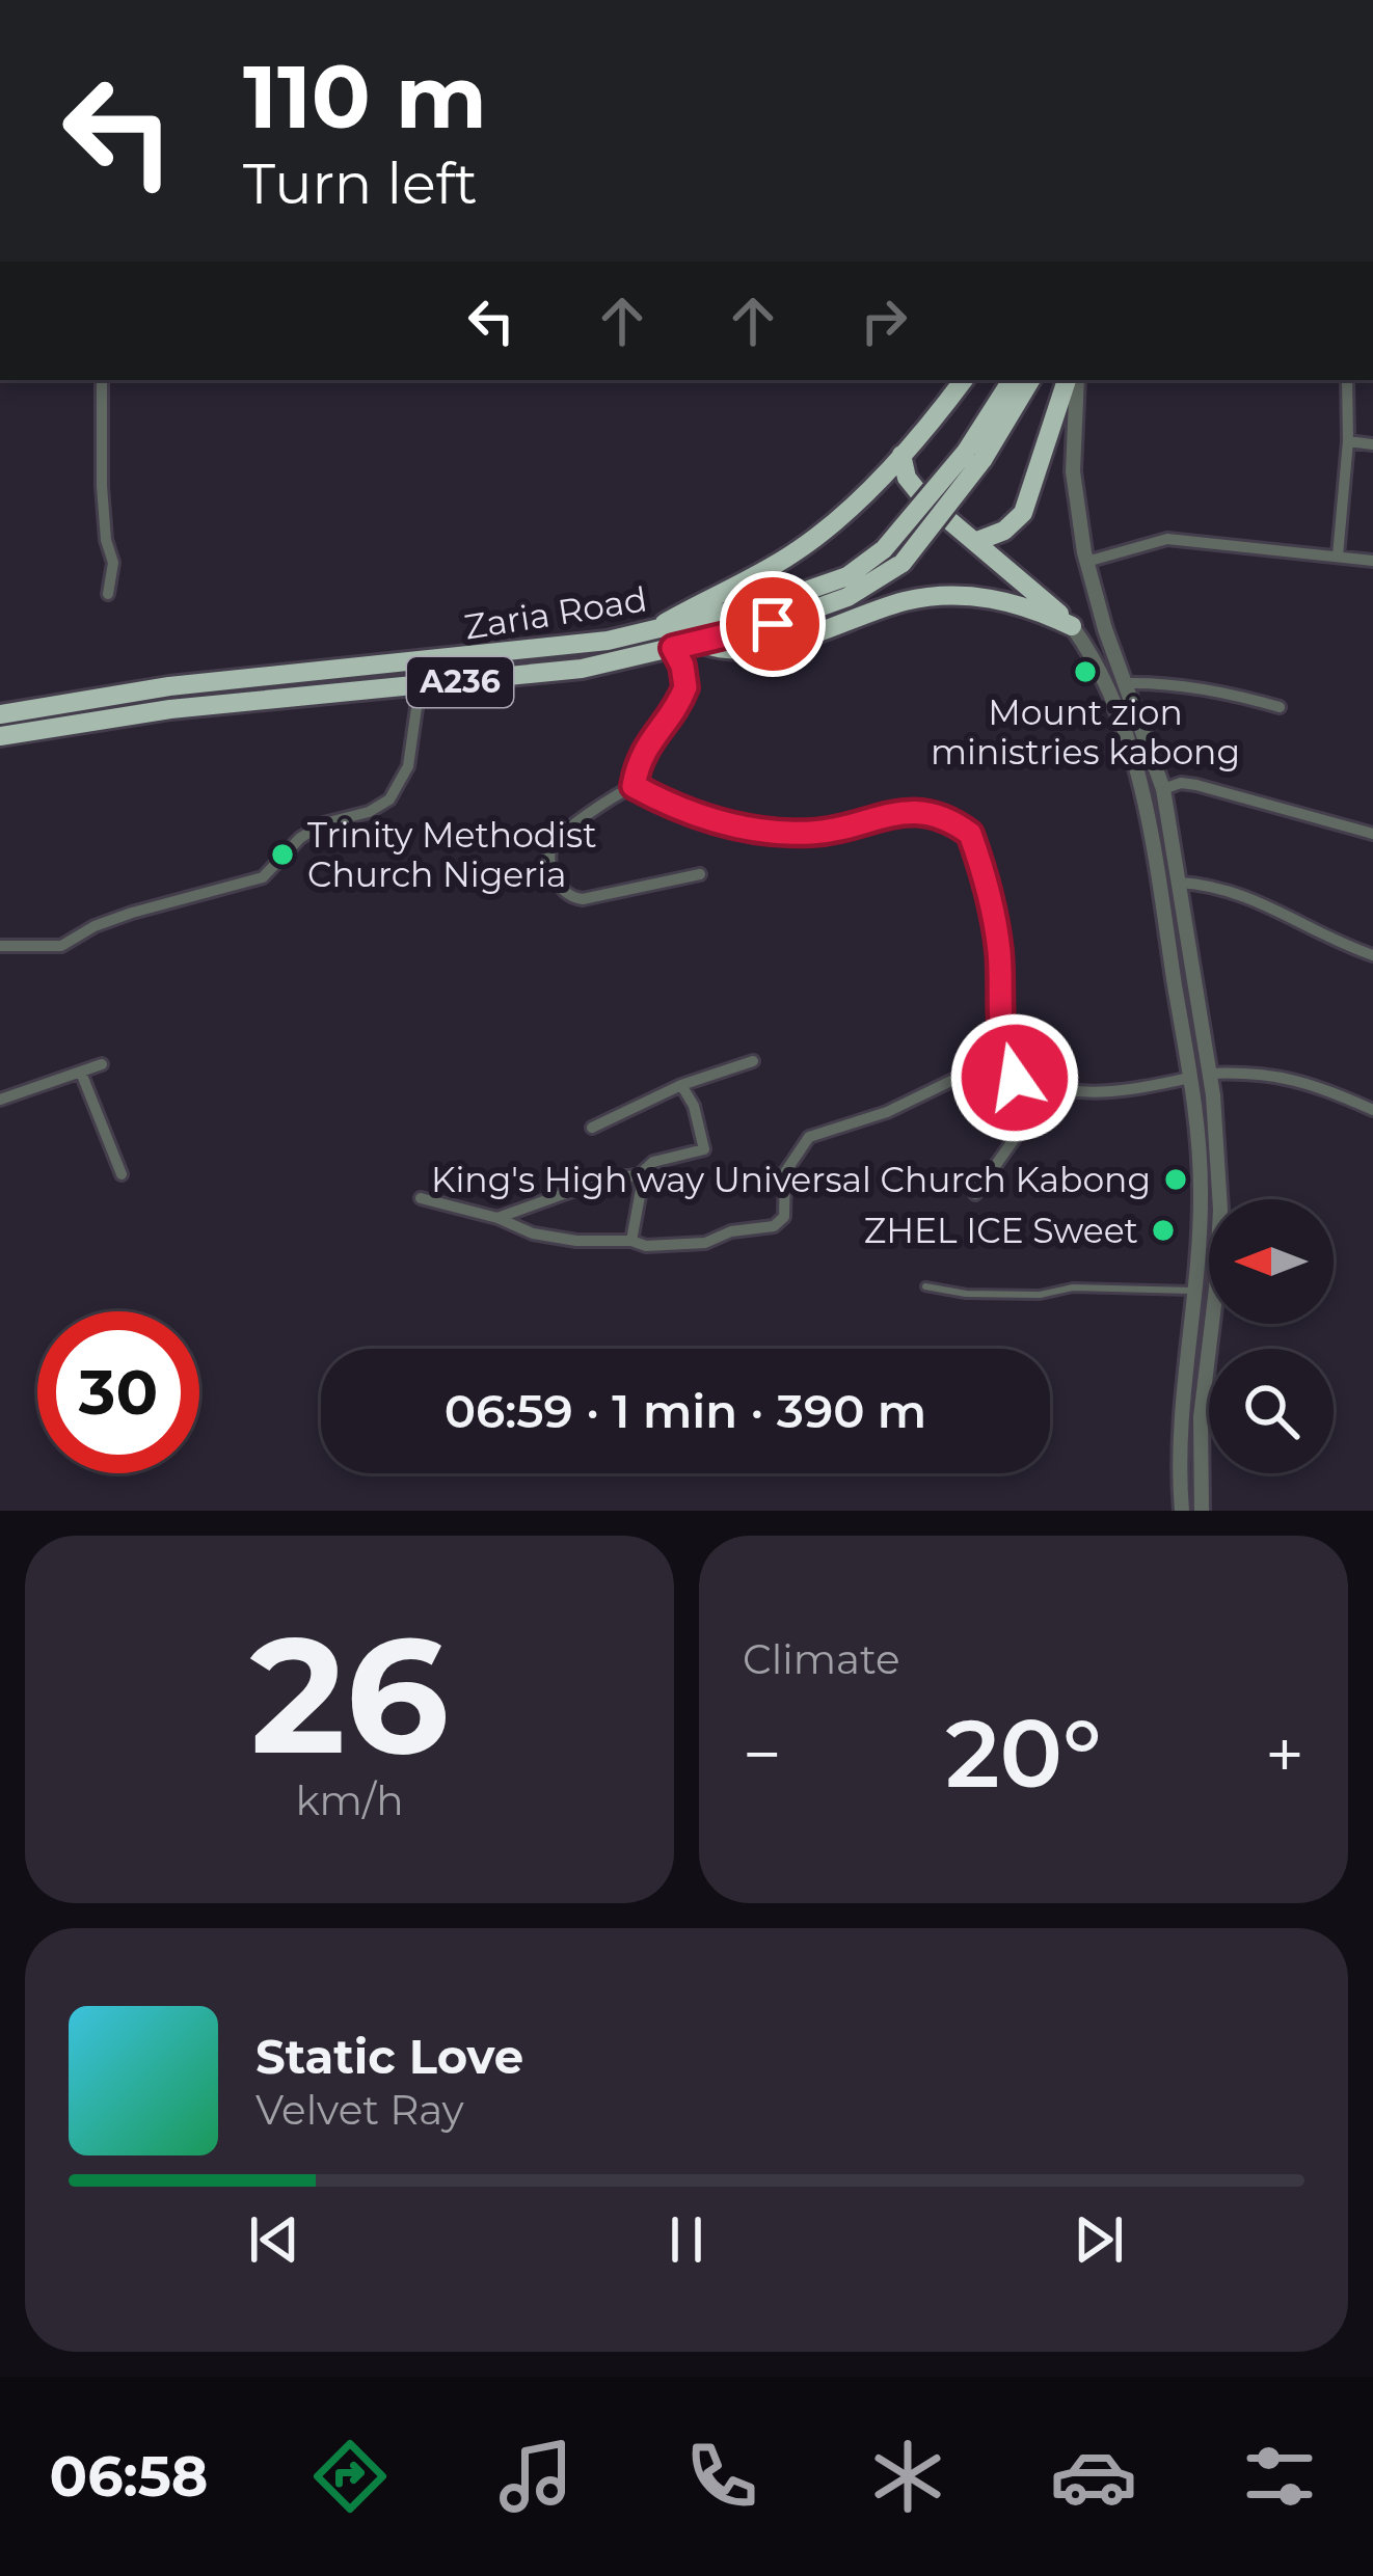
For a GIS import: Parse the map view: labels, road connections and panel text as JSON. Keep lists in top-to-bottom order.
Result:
{
  "streets": {
    "highway": ["Zaria Road", "A236"]
  },
  "crossings": [
    ["Zaria Road", "A236"]
  ],
  "places": [
    "Mount zion ministries kabong",
    "Trinity Methodist Church Nigeria",
    "King's High way Universal Church Kabong",
    "ZHEL ICE Sweet"
  ],
  "north": "left",
  "page": {
    "turn": ["110 m", "Turn left"],
    "limit": "30",
    "trip": "06:59 · 1 min · 390 m",
    "tile": [
      ["26", "km/h"],
      "Climate"
    ],
    "heat": ["−", "20°", "+"],
    "song": ["Static Love", "Velvet Ray"],
    "tabs": "06:58"
  }
}
